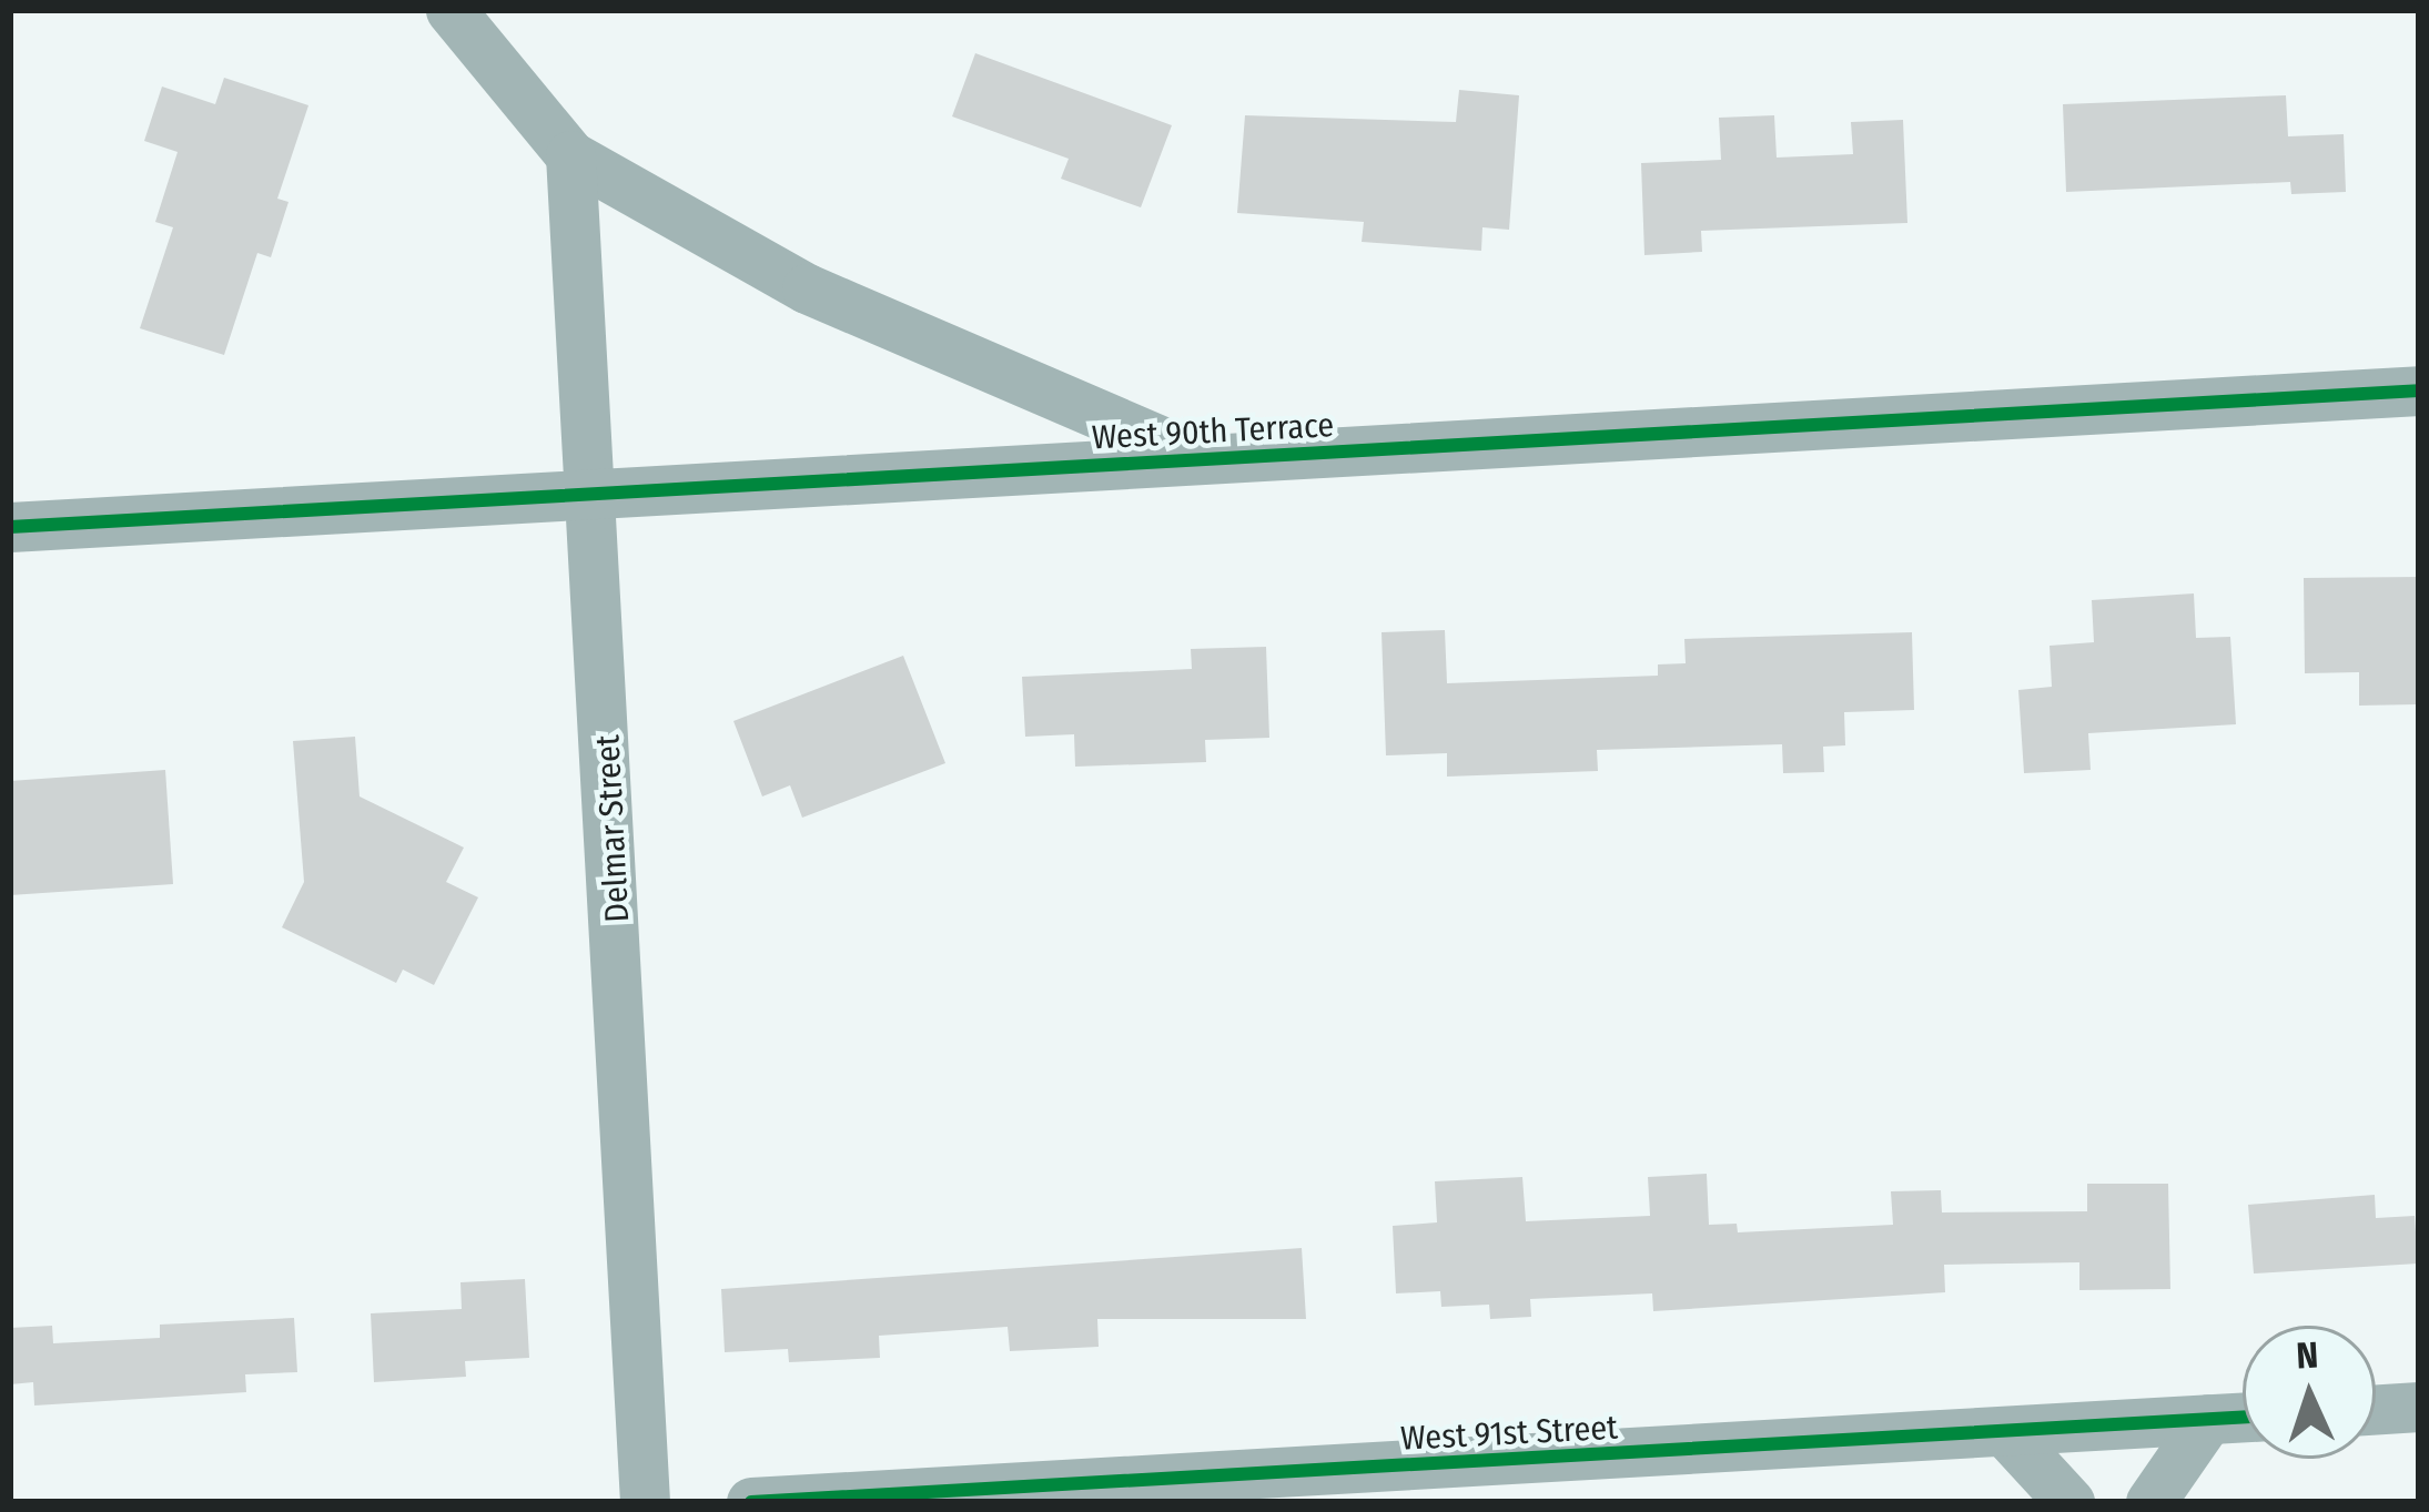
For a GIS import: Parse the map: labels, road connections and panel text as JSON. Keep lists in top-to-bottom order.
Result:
{
  "streets": {
    "street": ["West 90th Terrace", "Delmar Street", "West 91st Street"]
  },
  "crossings": [
    ["West 90th Terrace", "Delmar Street"]
  ],
  "north": "top"
}
